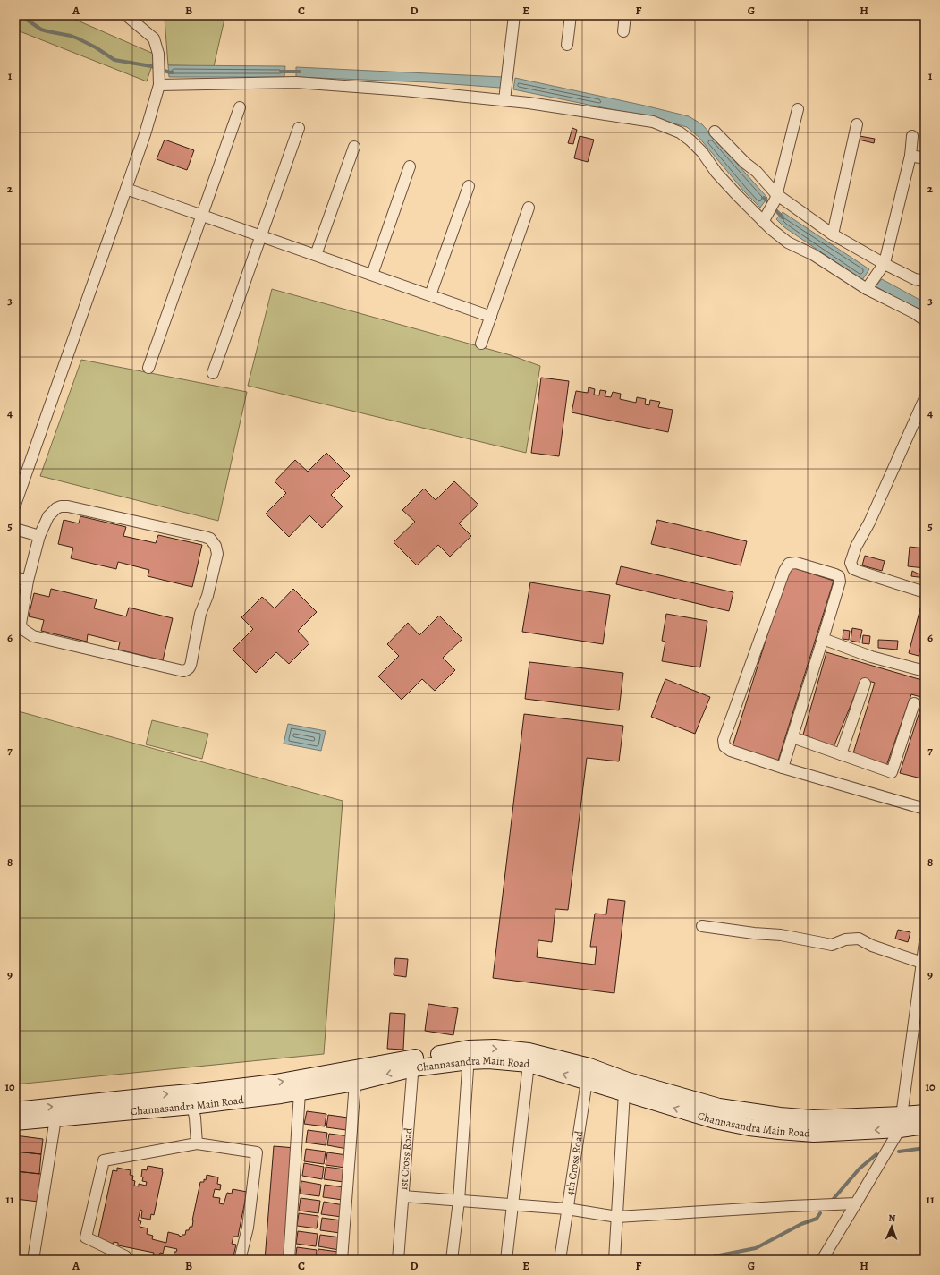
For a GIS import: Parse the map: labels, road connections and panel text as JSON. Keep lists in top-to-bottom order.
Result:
{
  "streets": {
    "main road": ["Channasandra Main Road"],
    "street": ["1st Cross Road", "4th Cross Road"]
  },
  "crossings": [
    ["Channasandra Main Road", "1st Cross Road"],
    ["Channasandra Main Road", "4th Cross Road"]
  ],
  "north": "top",
  "grid": {
    "columns": [
      "A",
      "B",
      "C",
      "D",
      "E",
      "F",
      "G",
      "H"
    ],
    "rows": [
      "1",
      "2",
      "3",
      "4",
      "5",
      "6",
      "7",
      "8",
      "9",
      "10",
      "11"
    ]
  }
}
